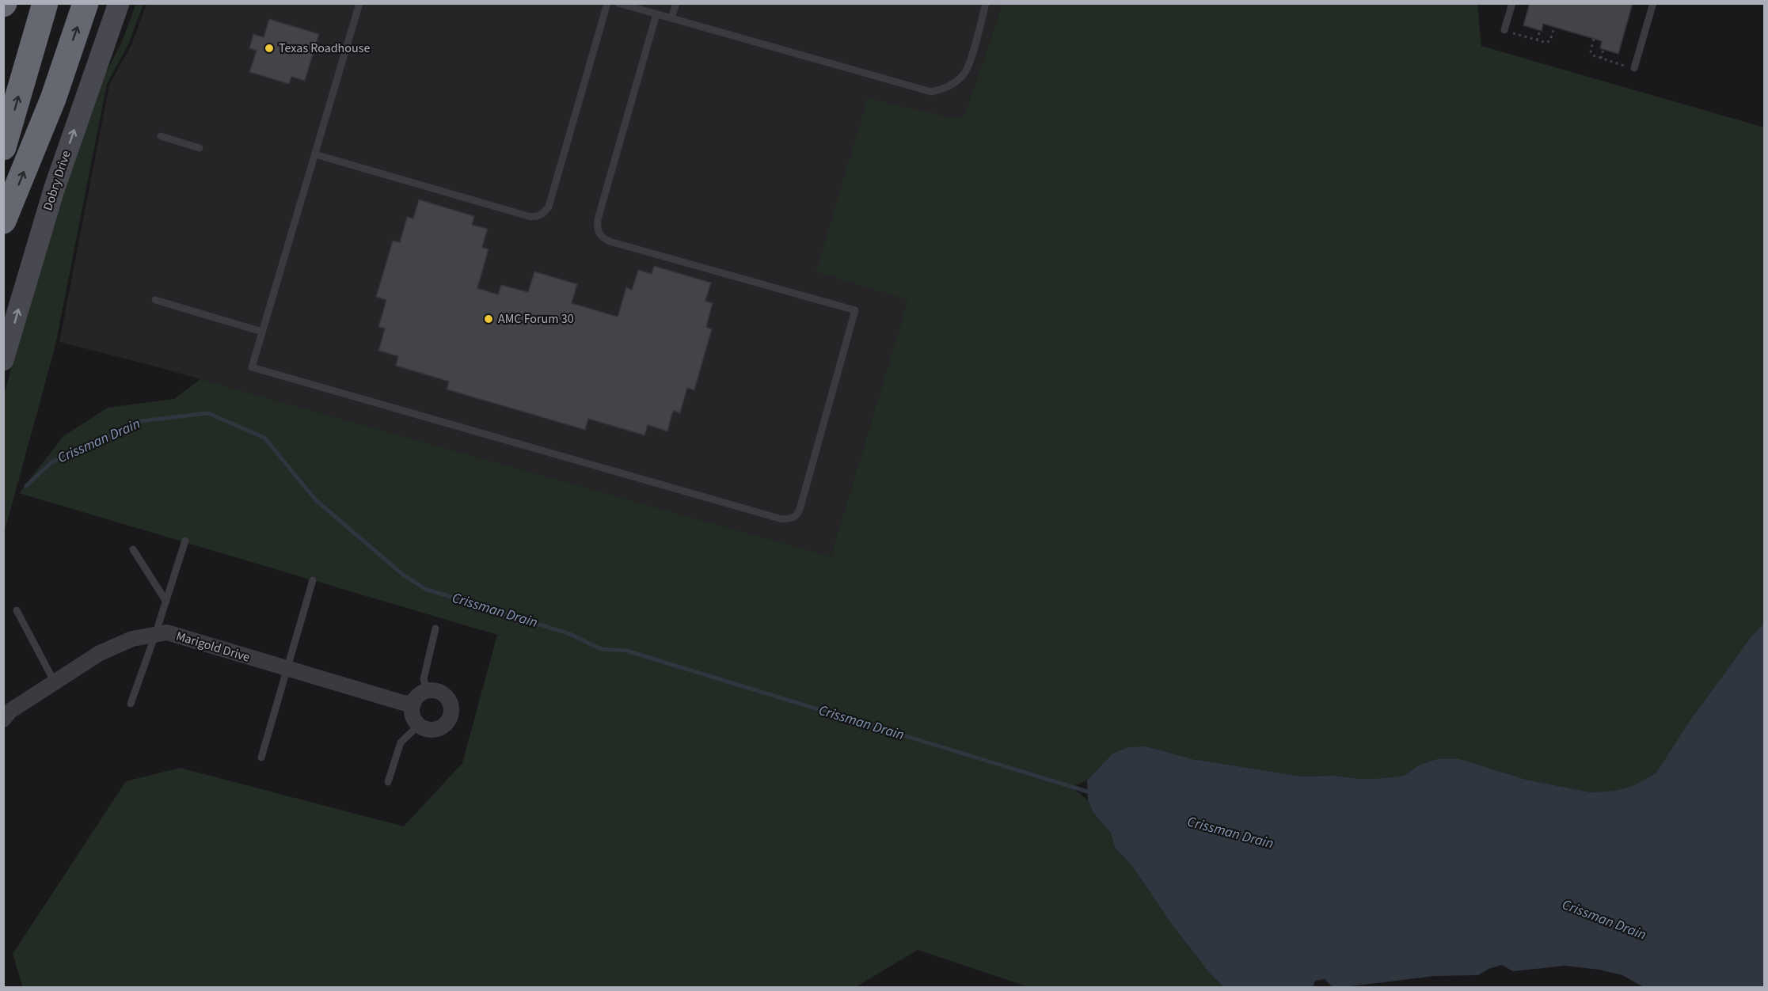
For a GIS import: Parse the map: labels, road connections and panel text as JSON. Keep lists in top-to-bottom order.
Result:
{
  "streets": {
    "street": ["Dobry Drive", "Marigold Drive"]
  },
  "one_way": ["Dobry Drive"],
  "water": ["Crissman Drain"],
  "places": ["Texas Roadhouse", "AMC Forum 30"]
}
